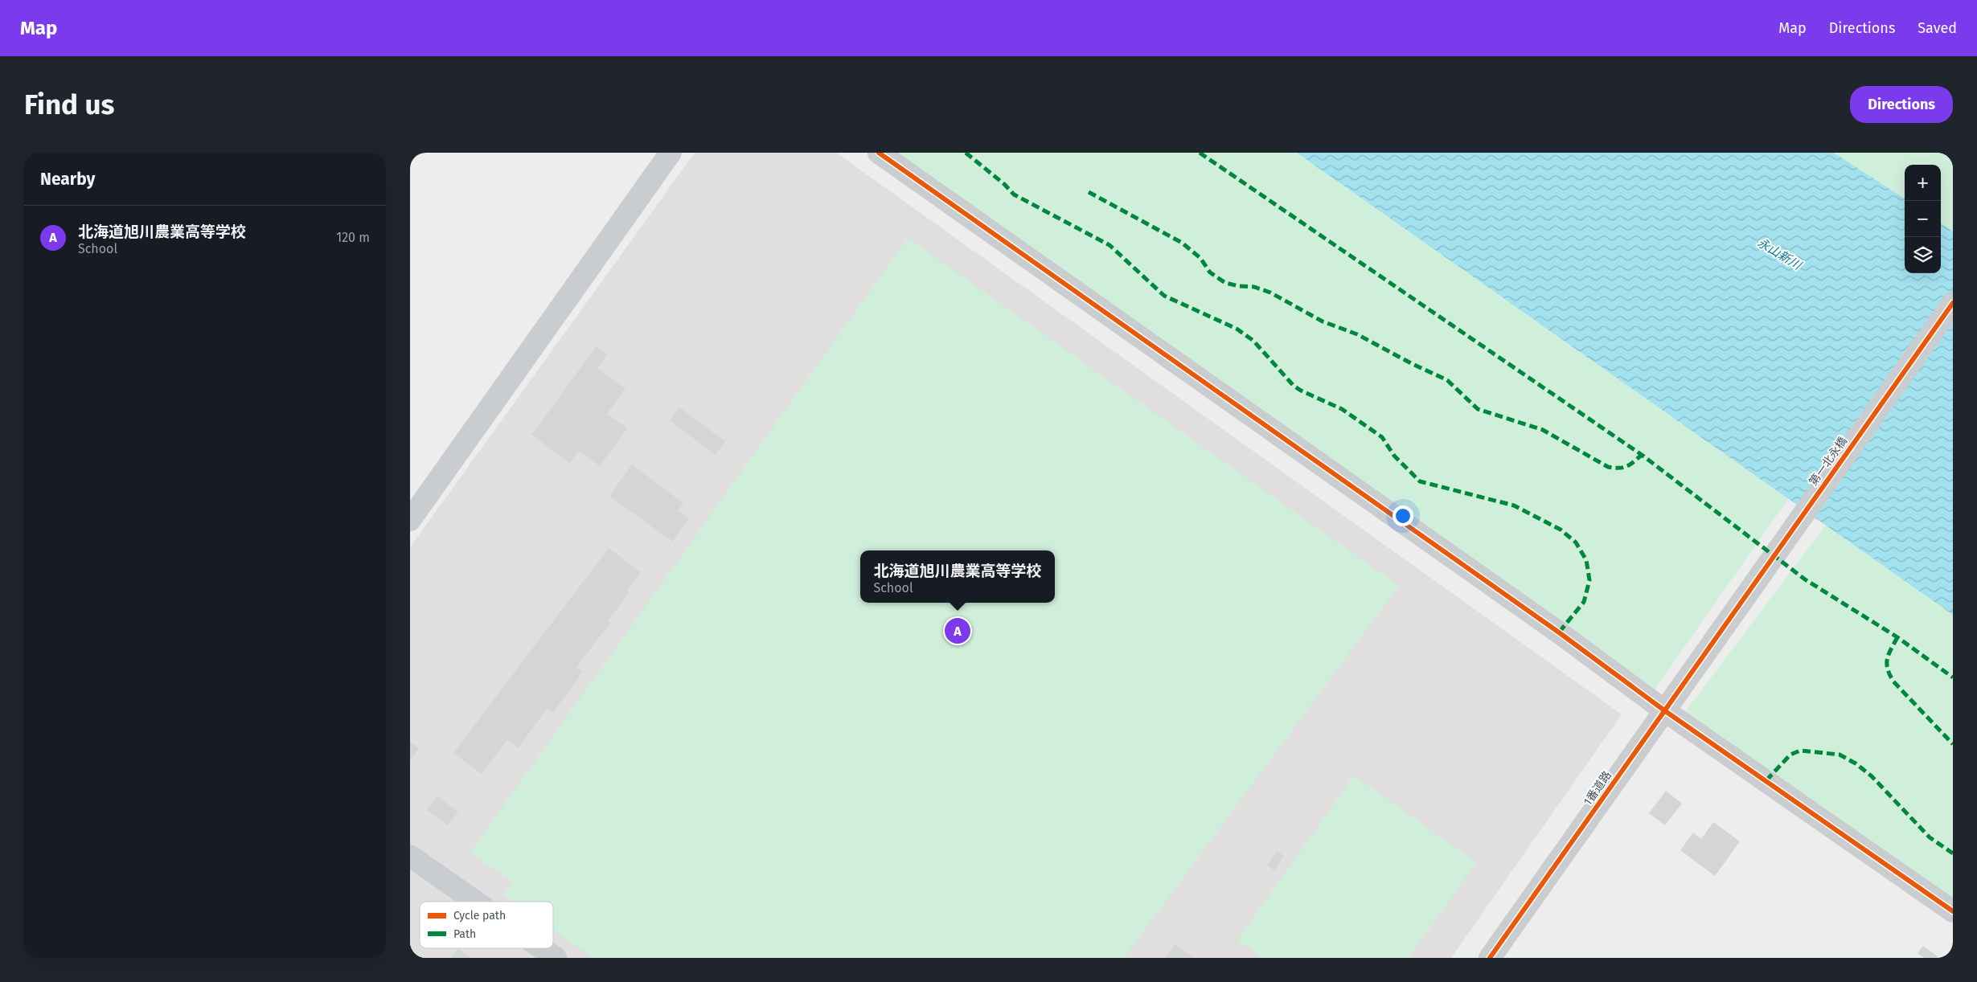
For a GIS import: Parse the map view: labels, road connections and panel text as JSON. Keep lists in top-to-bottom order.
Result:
{
  "streets": {
    "street": ["第一北永橋", "1番道路"]
  },
  "crossings": [
    ["第一北永橋", "1番道路"]
  ],
  "water": ["永山新川"],
  "legend": ["Cycle path", "Path"],
  "page": {
    "header": "Map",
    "nav": ["Map", "Directions", "Saved"],
    "buttons": "Directions",
    "title": "Find us",
    "heading": "Nearby",
    "map_buttons": ["+", "−"],
    "list": [
      {
        "mark": "A",
        "name": "北海道旭川農業高等学校",
        "note": "School",
        "value": "120 m"
      }
    ],
    "popup": ["北海道旭川農業高等学校", "School"],
    "pins": "A"
  }
}
